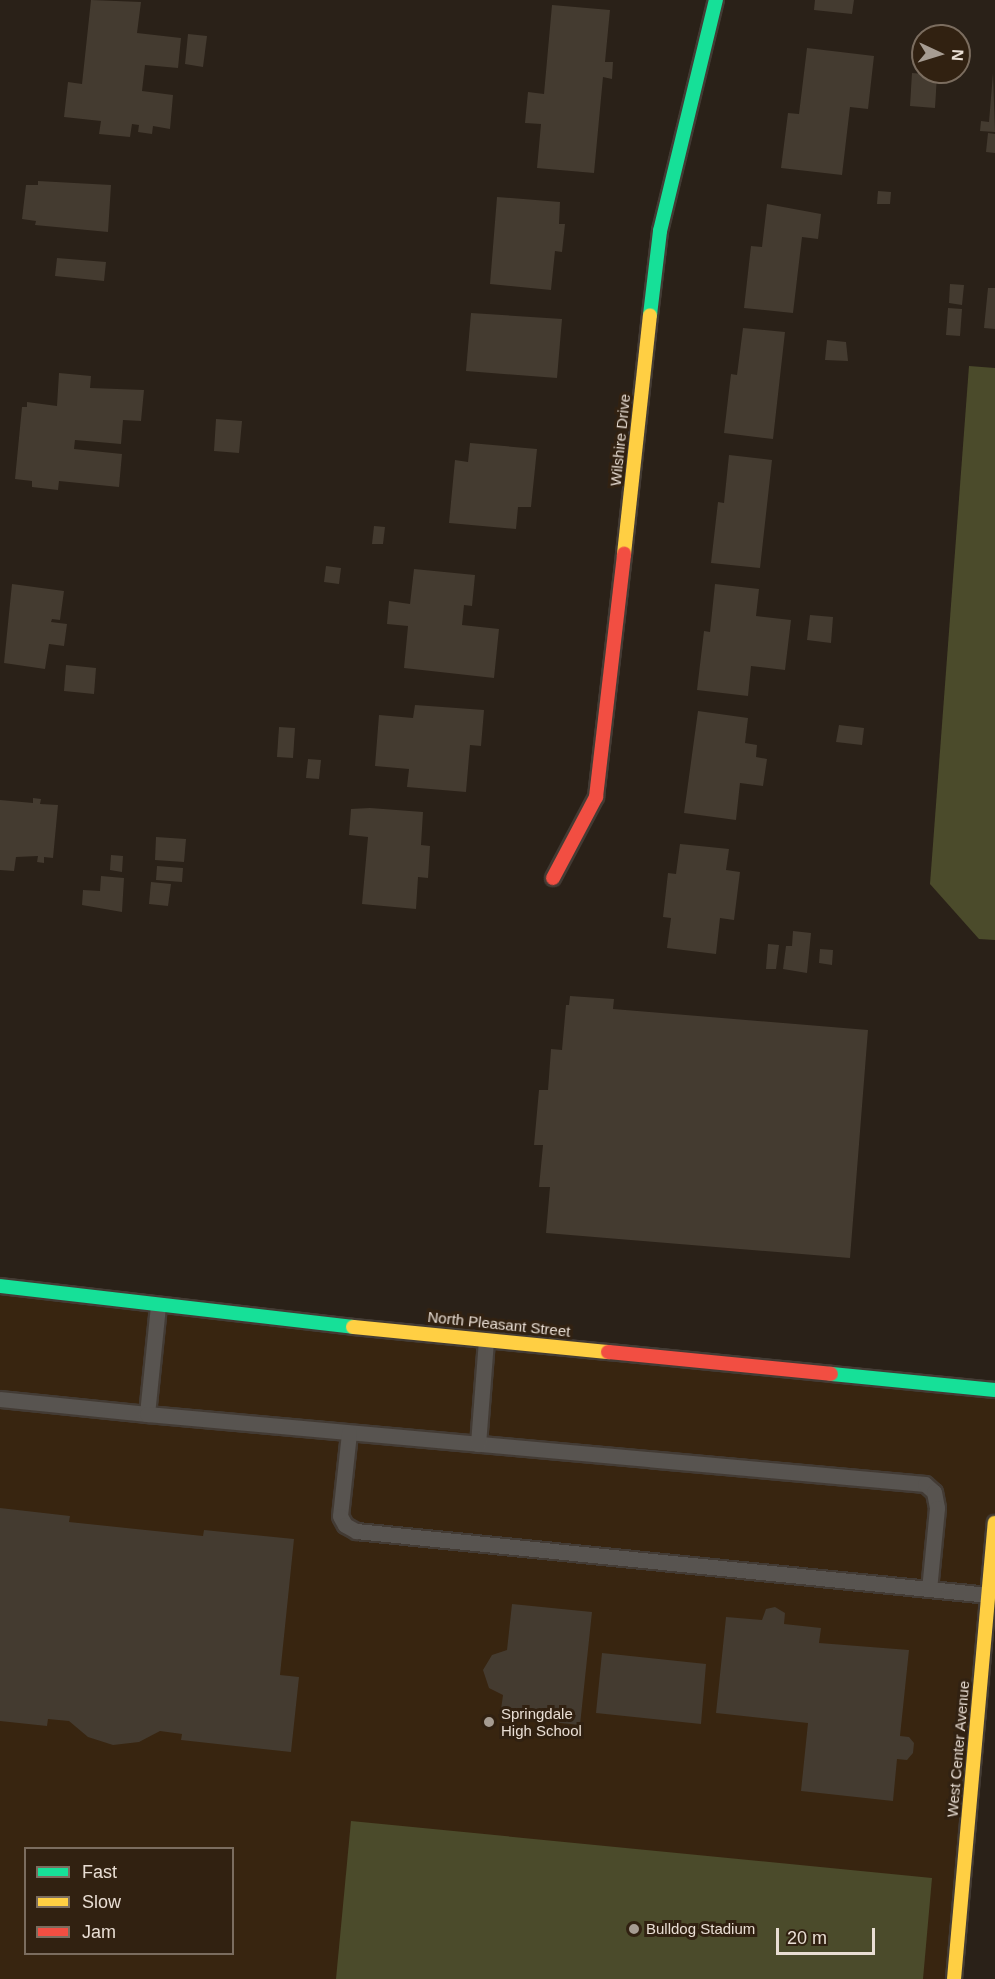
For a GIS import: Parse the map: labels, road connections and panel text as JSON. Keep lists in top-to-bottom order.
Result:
{
  "streets": {
    "street": ["Wilshire Drive", "North Pleasant Street", "West Center Avenue"]
  },
  "places": ["Springdale High School", "Bulldog Stadium"],
  "legend": ["Fast", "Slow", "Jam"],
  "scale_bar": "20 m",
  "north": "right"
}
